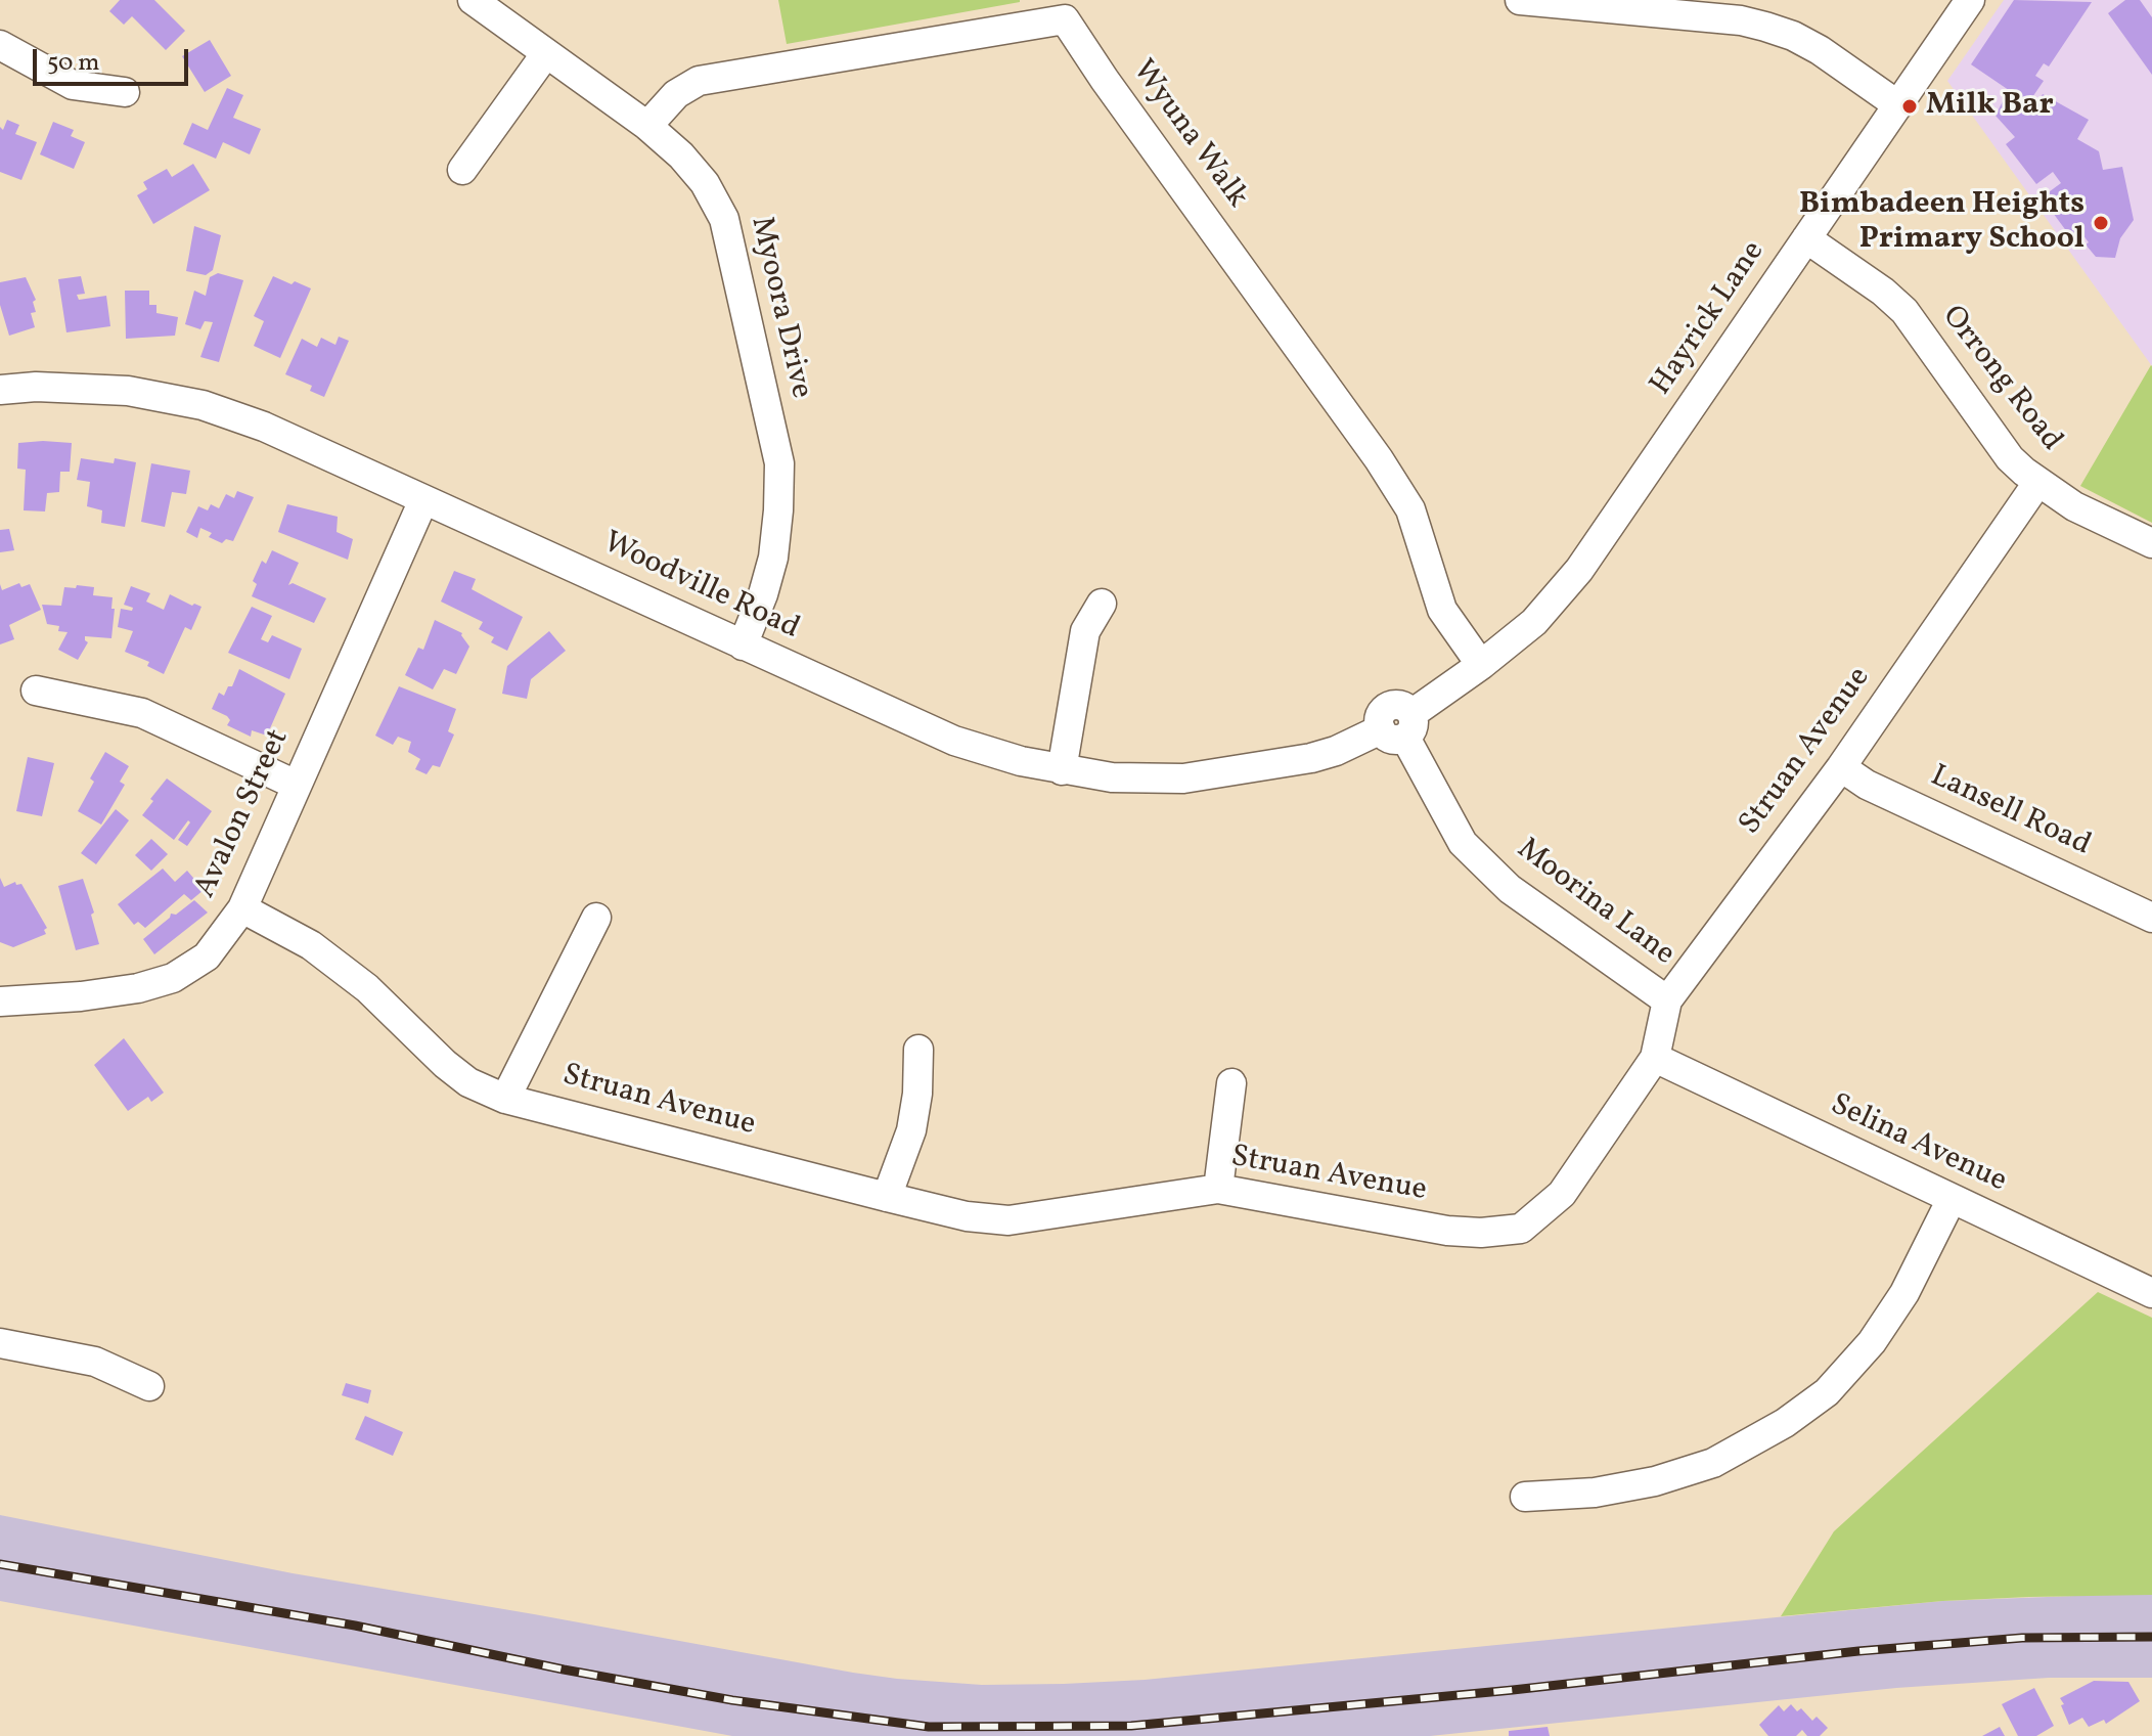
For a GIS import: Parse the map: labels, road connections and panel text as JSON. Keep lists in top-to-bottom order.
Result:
{
  "streets": {
    "street": [
      "Wyuna Walk",
      "Myoora Drive",
      "Hayrick Lane",
      "Orrong Road",
      "Woodville Road",
      "Struan Avenue",
      "Lansell Road",
      "Avalon Street",
      "Moorina Lane",
      "Selina Avenue"
    ]
  },
  "crossings": [
    ["Wyuna Walk", "Myoora Drive"],
    ["Wyuna Walk", "Woodville Road"],
    ["Myoora Drive", "Woodville Road"],
    ["Hayrick Lane", "Orrong Road"],
    ["Hayrick Lane", "Woodville Road"],
    ["Orrong Road", "Struan Avenue"],
    ["Woodville Road", "Avalon Street"],
    ["Woodville Road", "Moorina Lane"],
    ["Struan Avenue", "Lansell Road"],
    ["Struan Avenue", "Avalon Street"],
    ["Struan Avenue", "Moorina Lane"],
    ["Struan Avenue", "Selina Avenue"]
  ],
  "places": ["Milk Bar", "Bimbadeen Heights Primary School"],
  "scale_bar": "50 m"
}
